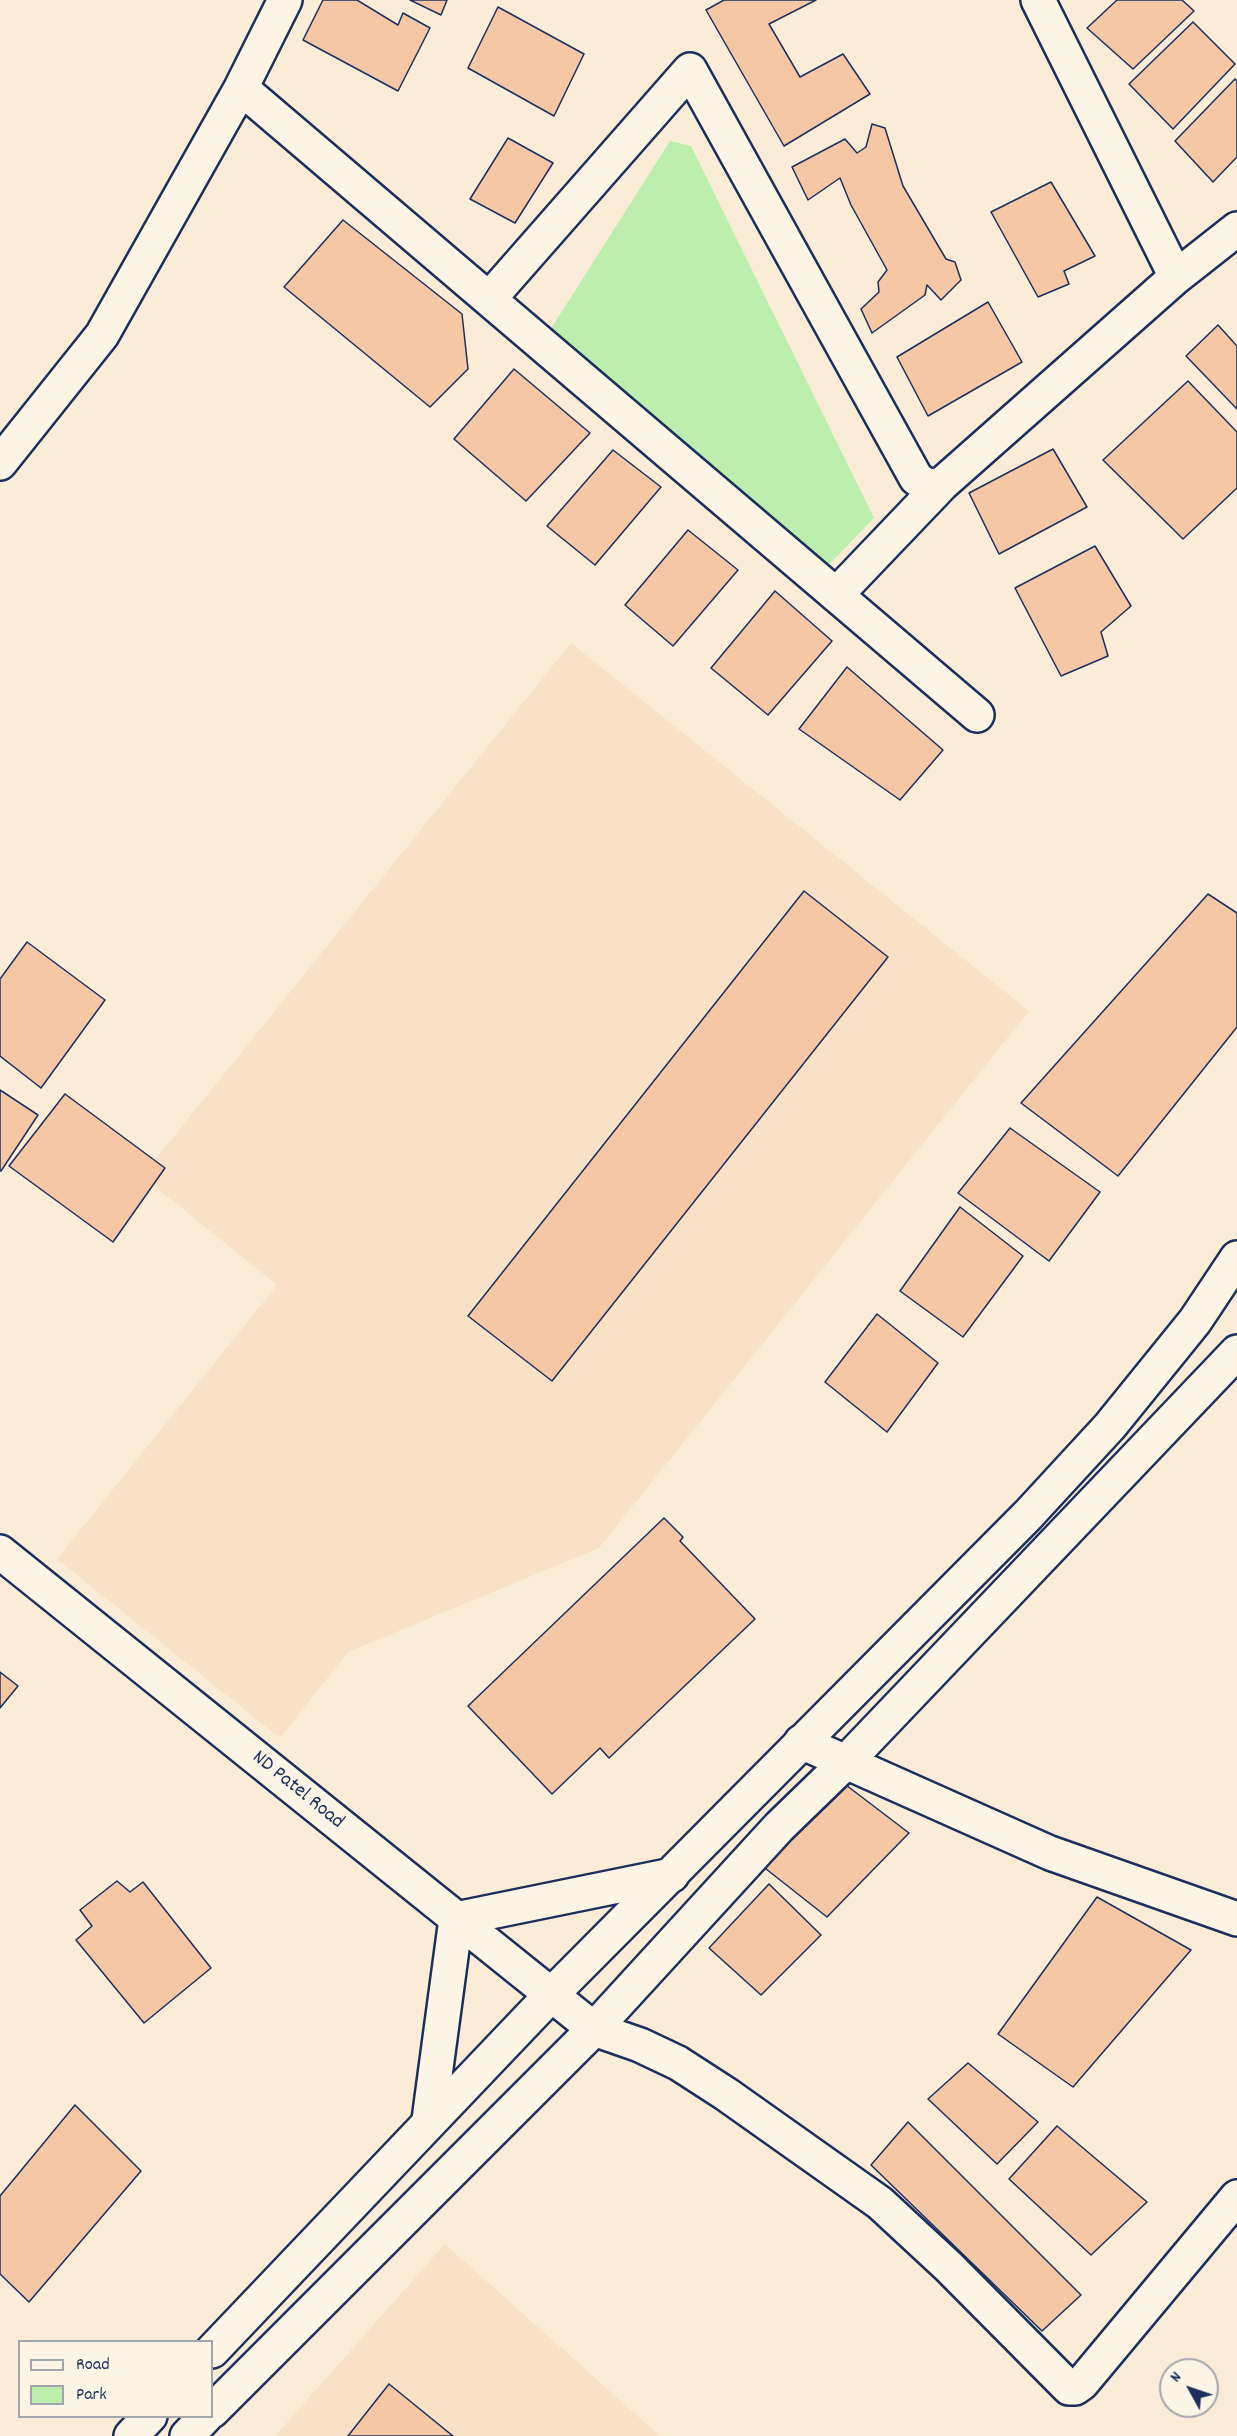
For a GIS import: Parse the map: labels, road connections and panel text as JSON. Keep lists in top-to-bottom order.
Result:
{
  "streets": {
    "main road": ["ND Patel Road"]
  },
  "legend": ["Road", "Park"],
  "north": "top left"
}
